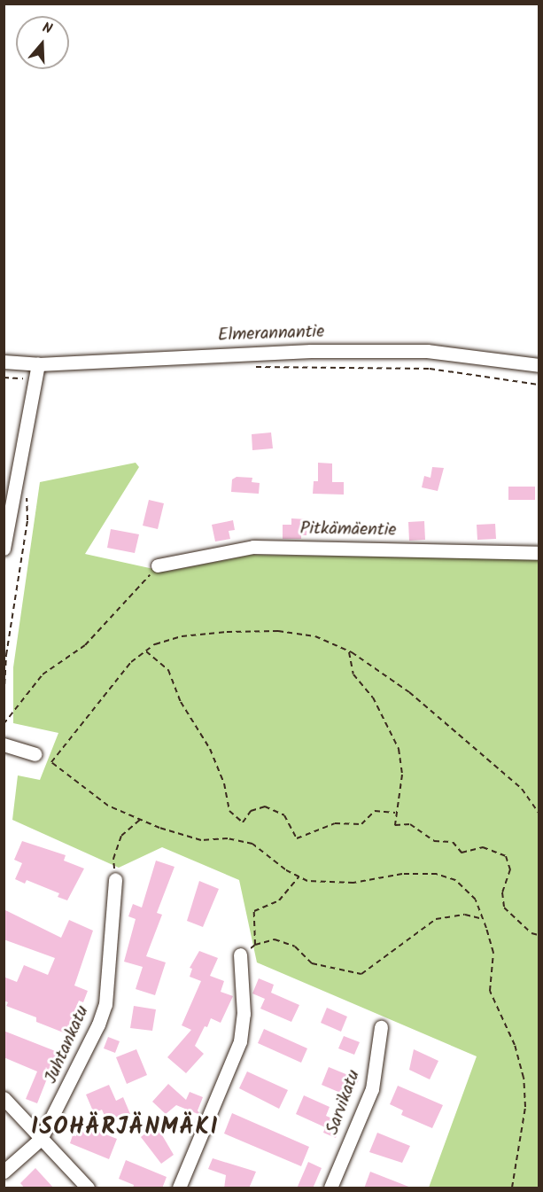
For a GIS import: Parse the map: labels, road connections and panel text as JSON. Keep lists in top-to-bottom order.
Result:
{
  "streets": {
    "street": [
      "Elmerannantie",
      "Pitkämäentie",
      "Juhtankatu",
      "Sarvikatu"
    ]
  },
  "districts": ["ISOHÄRJÄNMÄKI"],
  "north": "top"
}
